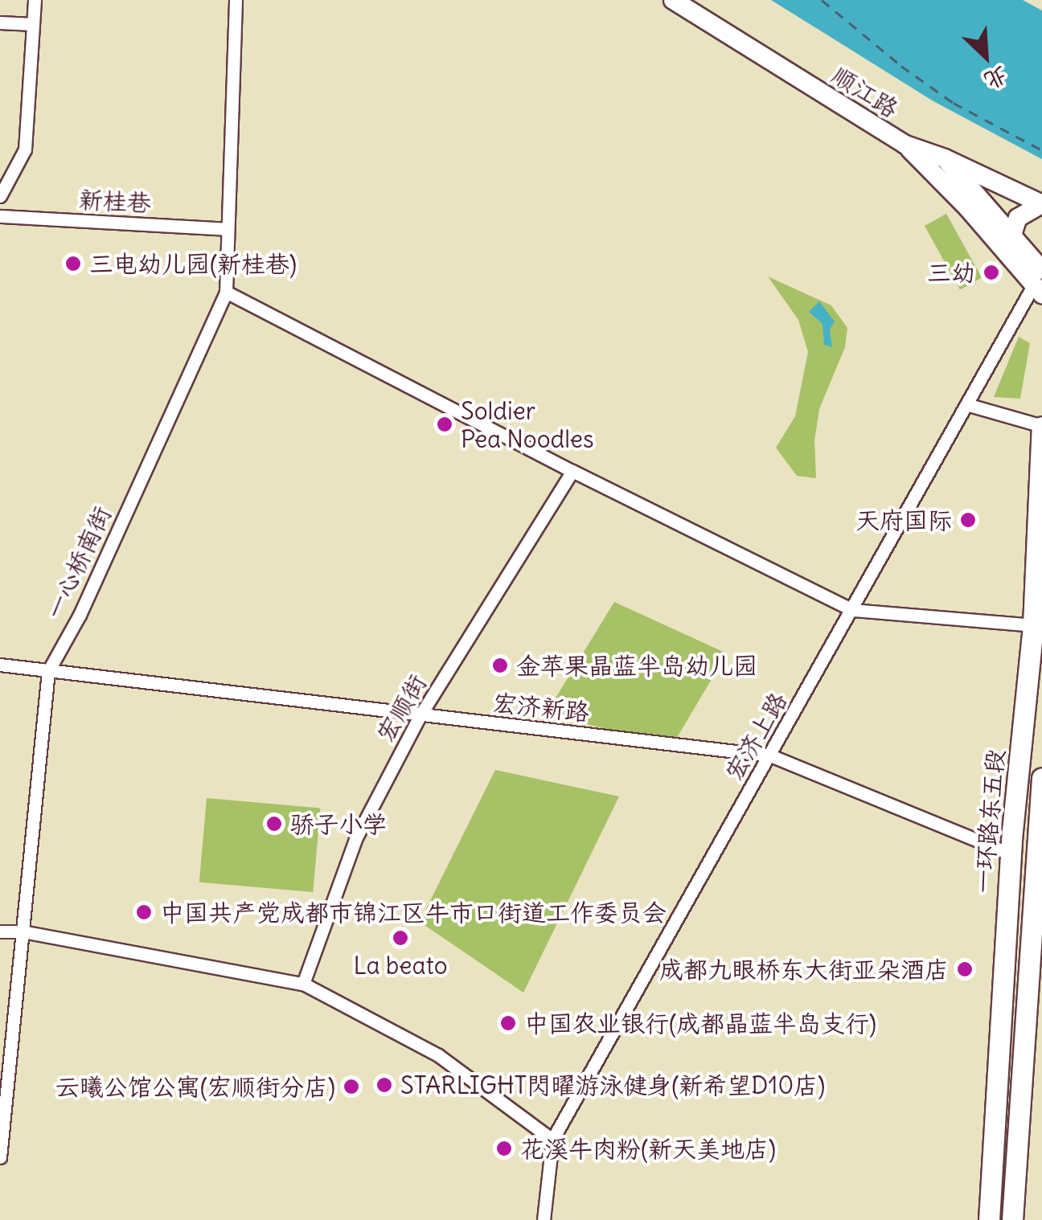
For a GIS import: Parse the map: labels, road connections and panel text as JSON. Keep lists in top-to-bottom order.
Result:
{
  "streets": {
    "main road": ["顺江路", "一环路东五段"],
    "street": [
      "新桂巷",
      "一心桥南街",
      "宏济新路",
      "宏顺街",
      "宏济上路"
    ]
  },
  "crossings": [
    ["新桂巷", "一心桥南街"],
    ["一心桥南街", "宏济新路"],
    ["宏济新路", "宏顺街"],
    ["宏济新路", "宏济上路"],
    ["宏济新路", "一环路东五段"]
  ],
  "places": [
    "三电幼儿园(新桂巷)",
    "三幼",
    "Soldier Pea Noodles",
    "天府国际",
    "金苹果晶蓝半岛幼儿园",
    "骄子小学",
    "中国共产党成都市锦江区牛市口街道工作委员会",
    "La beato",
    "成都九眼桥东大街亚朵酒店",
    "中国农业银行(成都晶蓝半岛支行)",
    "STARLIGHT閃曜游泳健身(新希望D10店)",
    "云曦公馆公寓(宏顺街分店)",
    "花溪牛肉粉(新天美地店)"
  ],
  "north": "bottom right"
}
